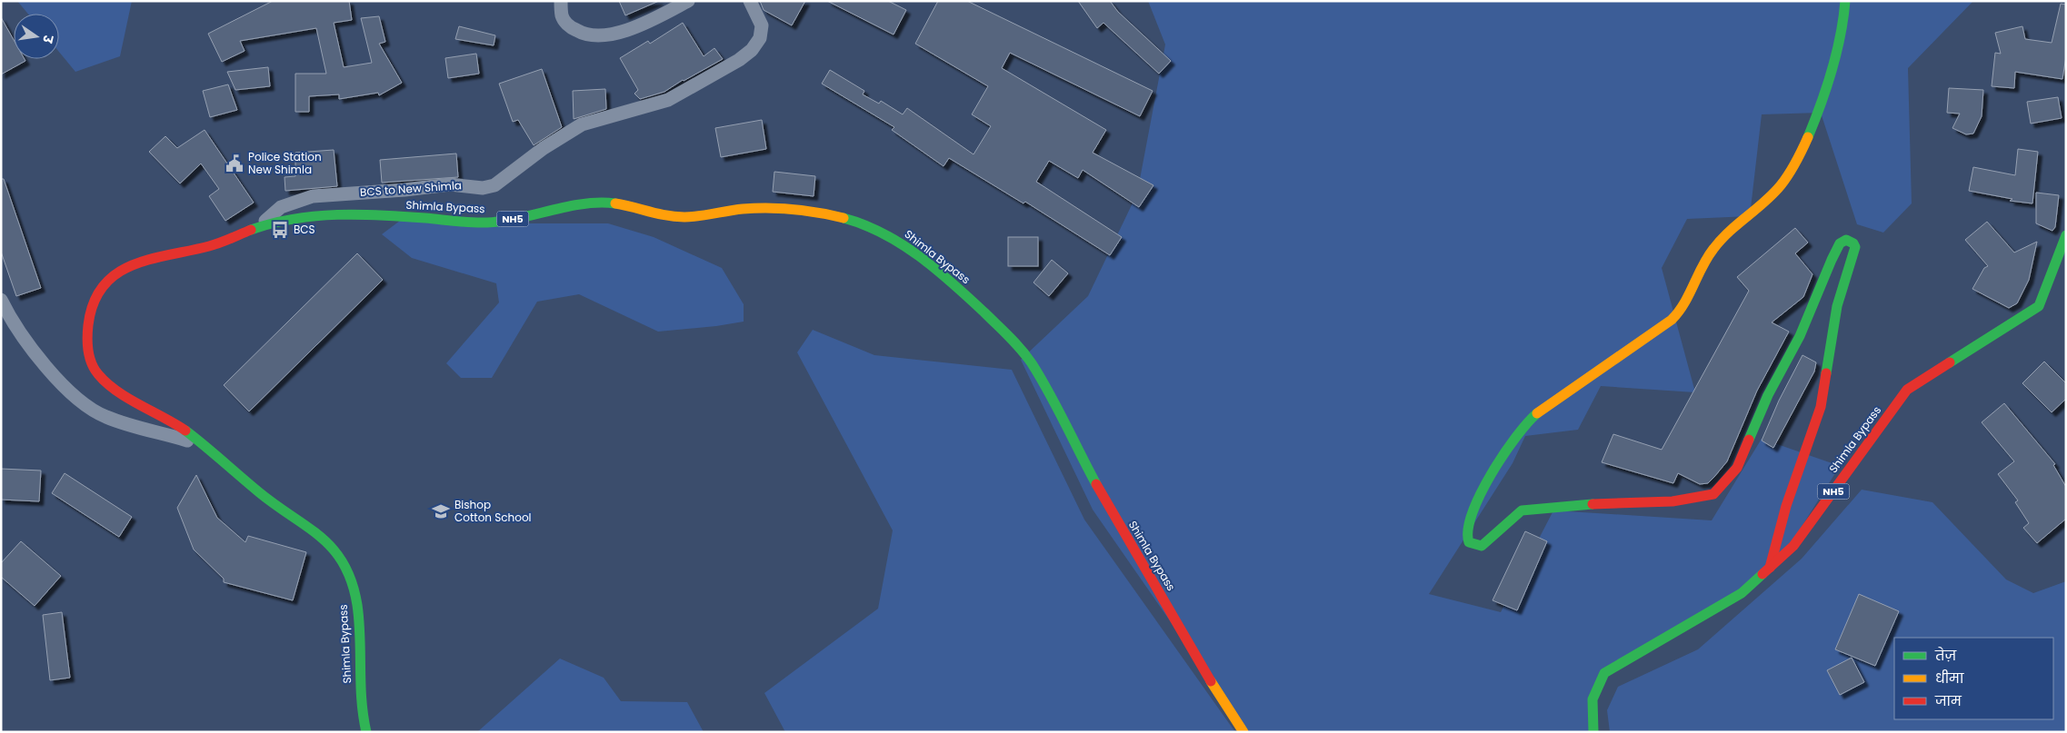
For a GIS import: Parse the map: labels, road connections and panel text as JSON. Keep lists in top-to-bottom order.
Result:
{
  "streets": {
    "main road": ["Shimla Bypass", "NH5"],
    "street": ["BCS to New Shimla"]
  },
  "crossings": [
    ["BCS to New Shimla", "Shimla Bypass"]
  ],
  "places": {
    "public building": ["Police Station New Shimla"],
    "bus stop": ["BCS"],
    "school or university": ["Bishop Cotton School"]
  },
  "legend": ["तेज़", "धीमा", "जाम"],
  "north": "right"
}
